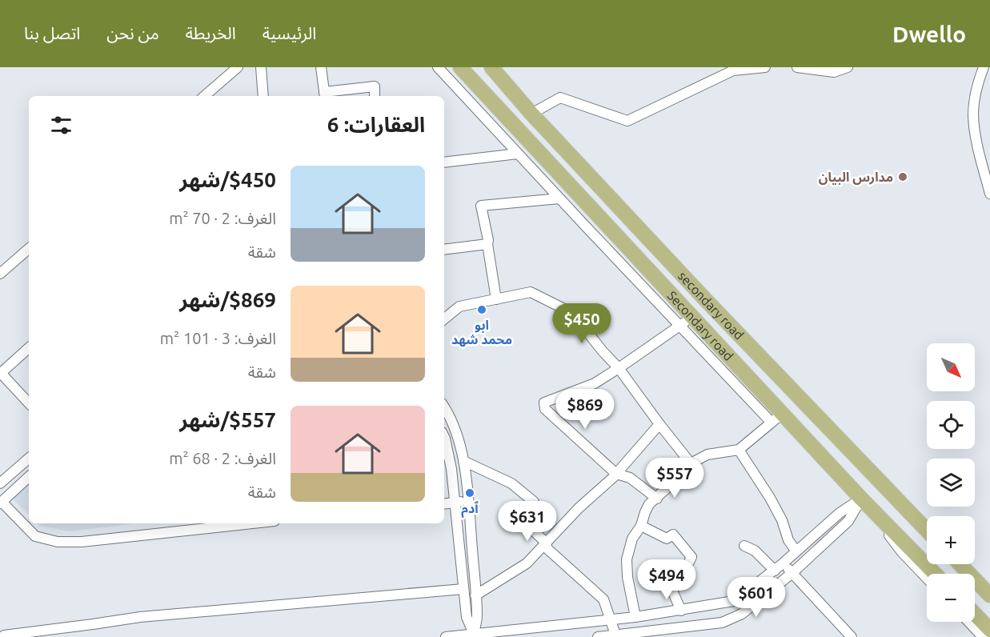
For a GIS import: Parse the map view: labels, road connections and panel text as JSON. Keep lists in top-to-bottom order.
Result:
{
  "streets": {
    "main road": ["secondary road", "Secondary road"]
  },
  "places": ["مدارس البيان", "ابو محمد شهد", "ٱدم"],
  "north": "bottom right",
  "page": {
    "header": "Dwello",
    "nav": [
      "الرئيسية",
      "الخريطة",
      "من نحن",
      "اتصل بنا"
    ],
    "heading": "العقارات: 6",
    "list": [
      {
        "name": "$450/شهر",
        "note": "الغرف: 2 · 70 m² · شقة"
      },
      {
        "name": "$869/شهر",
        "note": "الغرف: 3 · 101 m² · شقة"
      },
      {
        "name": "$557/شهر",
        "note": "الغرف: 2 · 68 m² · شقة"
      }
    ],
    "price": [
      "$450",
      "$869",
      "$557",
      "$631",
      "$494",
      "$601"
    ],
    "map_buttons": ["+", "−"]
  }
}
